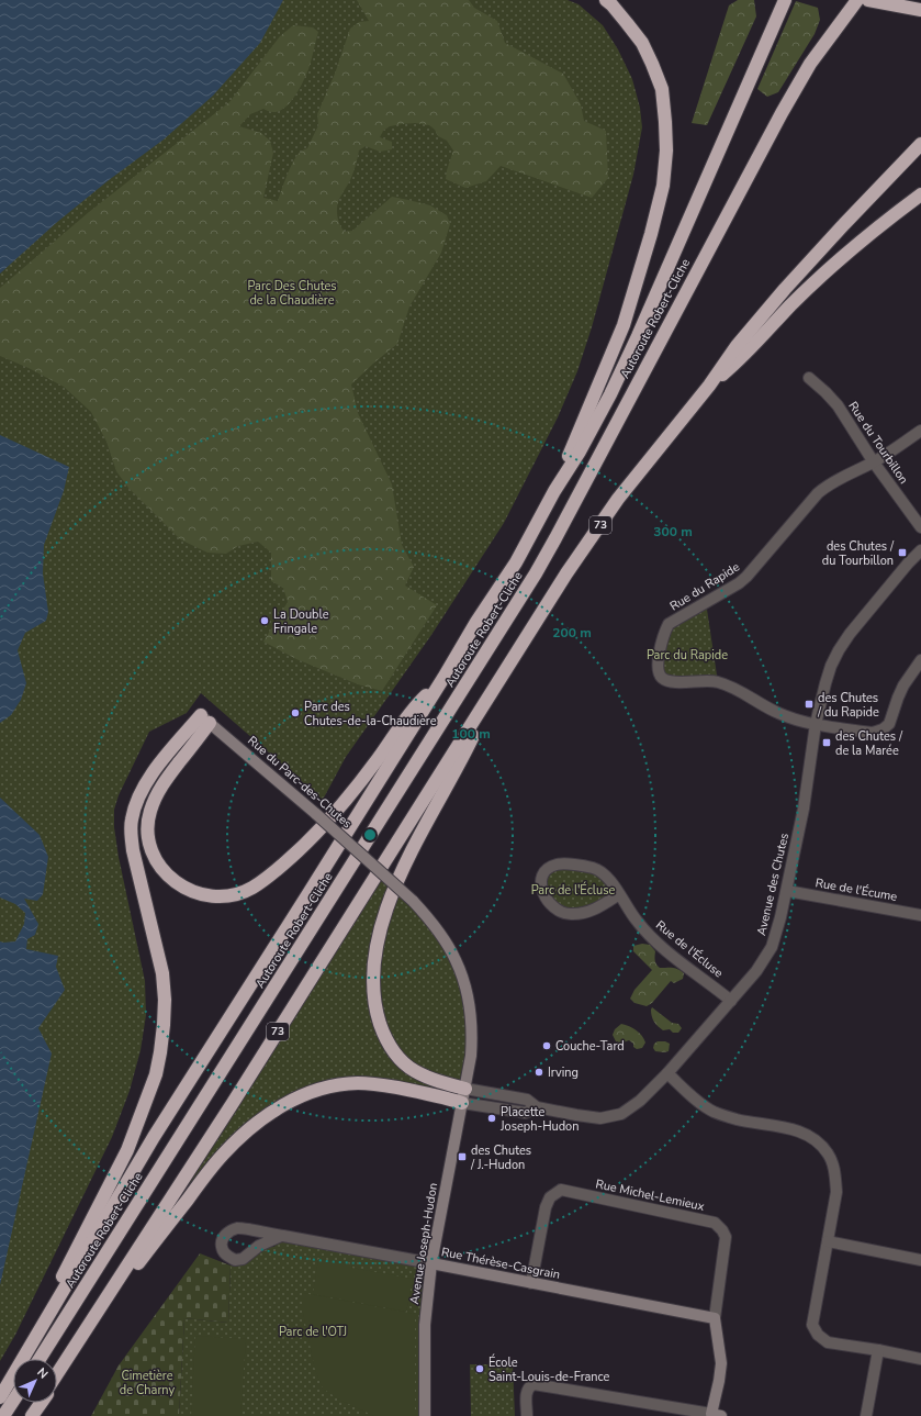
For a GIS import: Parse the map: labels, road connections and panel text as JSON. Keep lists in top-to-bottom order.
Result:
{
  "streets": {
    "highway": ["Autoroute Robert-Cliche", "73"],
    "street": [
      "Rue du Tourbillon",
      "Rue du Rapide",
      "Rue du Parc-des-Chutes",
      "Avenue des Chutes",
      "Rue de l'Écume",
      "Rue de l'Écluse",
      "Rue Michel-Lemieux",
      "Avenue Joseph-Hudon",
      "Rue Thérèse-Casgrain"
    ]
  },
  "crossings": [
    ["Rue du Tourbillon", "Rue du Rapide"],
    ["Rue du Rapide", "Avenue des Chutes"],
    ["Rue du Parc-des-Chutes", "Avenue des Chutes"],
    ["Rue du Parc-des-Chutes", "Avenue Joseph-Hudon"],
    ["Avenue des Chutes", "Rue de l'Écume"],
    ["Avenue des Chutes", "Rue de l'Écluse"],
    ["Avenue des Chutes", "Avenue Joseph-Hudon"],
    ["Rue Michel-Lemieux", "Rue Thérèse-Casgrain"],
    ["Avenue Joseph-Hudon", "Rue Thérèse-Casgrain"]
  ],
  "parks": [
    "Parc Des Chutes de la Chaudière",
    "Parc du Rapide",
    "Parc de l'Écluse",
    "Parc de l'OTJ",
    "Cimetière de Charny"
  ],
  "places": {
    "transit": [
      "des Chutes / du Tourbillon",
      "des Chutes / du Rapide",
      "des Chutes / de la Marée",
      "des Chutes / J.-Hudon"
    ],
    "other": [
      "La Double Fringale",
      "Parc des Chutes-de-la-Chaudière",
      "Couche-Tard",
      "Irving",
      "Placette Joseph-Hudon",
      "École Saint-Louis-de-France"
    ]
  },
  "north": "top right",
  "rings": ["300 m", "200 m", "100 m"]
}
